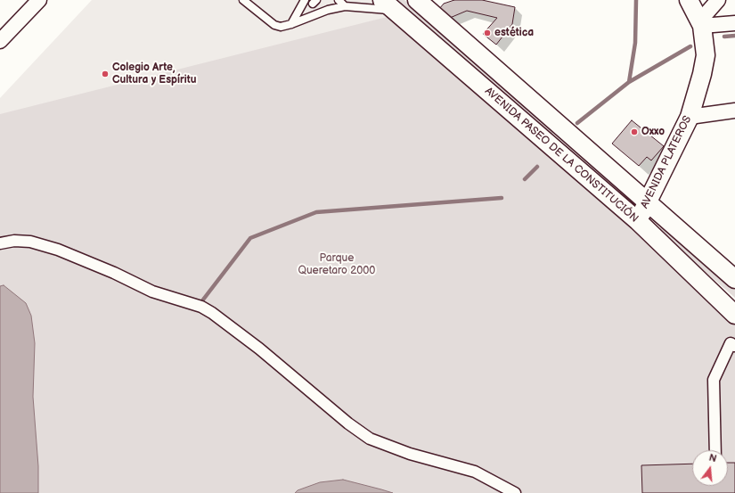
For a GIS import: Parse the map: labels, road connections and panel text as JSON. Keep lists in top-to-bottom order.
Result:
{
  "streets": {
    "street": ["AVENIDA PASEO DE LA CONSTITUCIÓN", "AVENIDA PLATEROS"]
  },
  "crossings": [
    ["AVENIDA PASEO DE LA CONSTITUCIÓN", "AVENIDA PLATEROS"]
  ],
  "parks": ["Parque Queretaro 2000"],
  "places": ["estética", "Colegio Arte, Cultura y Espíritu", "Oxxo"],
  "north": "top"
}
